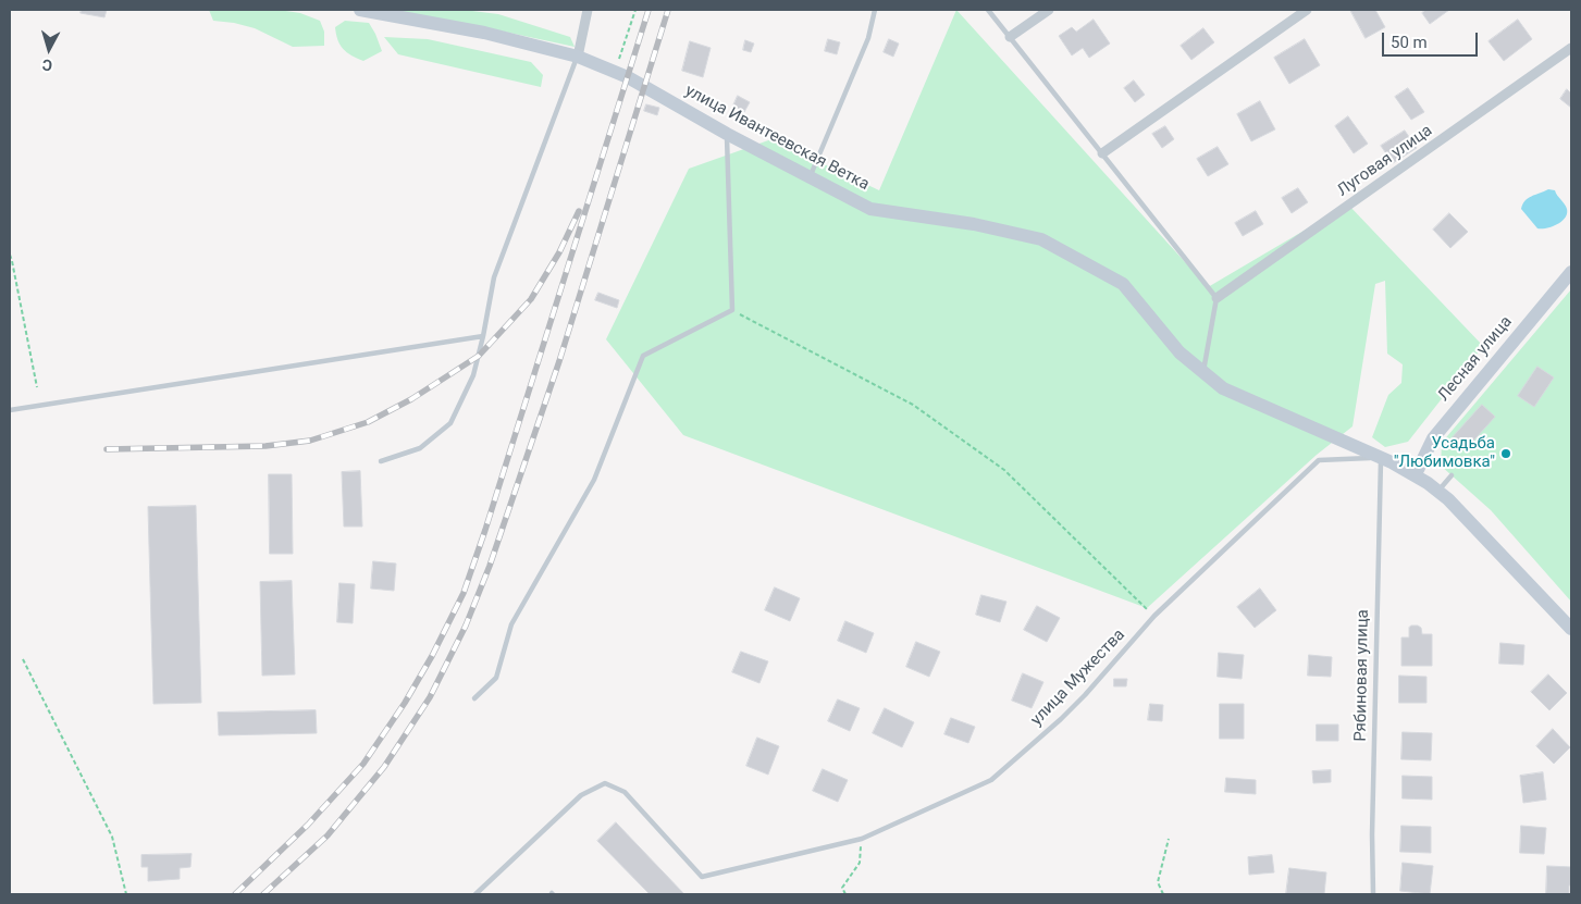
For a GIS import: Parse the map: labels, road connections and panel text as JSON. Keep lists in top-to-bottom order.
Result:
{
  "streets": {
    "main road": ["улица Ивантеевская Ветка", "Лесная улица"],
    "street": ["Луговая улица"],
    "lane": ["Рябиновая улица", "улица Мужества"]
  },
  "crossings": [
    ["улица Ивантеевская Ветка", "Лесная улица"],
    ["улица Ивантеевская Ветка", "Рябиновая улица"],
    ["улица Ивантеевская Ветка", "улица Мужества"],
    ["Рябиновая улица", "улица Мужества"]
  ],
  "places": ["Усадьба \"Любимовка\""],
  "scale_bar": "50 m",
  "north": "bottom"
}
